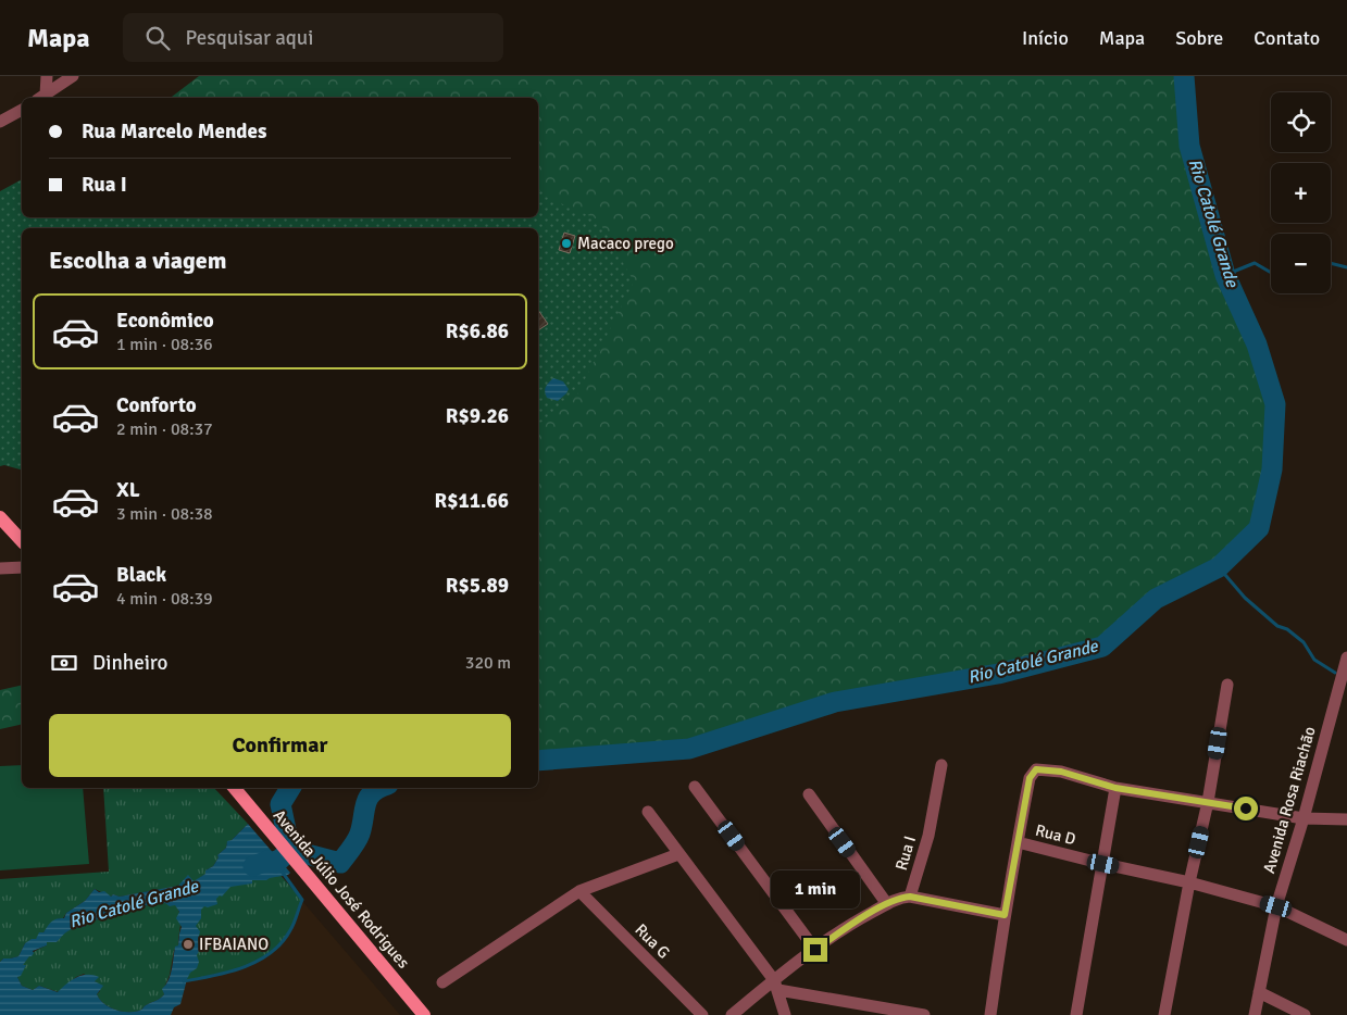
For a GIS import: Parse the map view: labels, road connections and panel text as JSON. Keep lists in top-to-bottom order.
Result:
{
  "streets": {
    "main road": ["Avenida Júlio José Rodrigues"],
    "street": [
      "Avenida Rosa Riachão",
      "Rua D",
      "Rua I",
      "Rua G"
    ]
  },
  "crossings": [
    ["Avenida Rosa Riachão", "Rua D"]
  ],
  "water": ["Rio Catolé Grande"],
  "places": ["Macaco prego", "IFBAIANO"],
  "page": {
    "header": "Mapa",
    "search": "Pesquisar aqui",
    "nav": [
      "Início",
      "Mapa",
      "Sobre",
      "Contato"
    ],
    "map_buttons": ["+", "−"],
    "banner": ["Rua Marcelo Mendes", "Rua I"],
    "heading": "Escolha a viagem",
    "list": [
      {
        "name": "Econômico",
        "note": "1 min · 08:36",
        "value": "R$6.86"
      },
      {
        "name": "Conforto",
        "note": "2 min · 08:37",
        "value": "R$9.26"
      },
      {
        "name": "XL",
        "note": "3 min · 08:38",
        "value": "R$11.66"
      },
      {
        "name": "Black",
        "note": "4 min · 08:39",
        "value": "R$5.89"
      }
    ],
    "pay": ["Dinheiro", "320 m"],
    "buttons": "Confirmar",
    "bubble": "1 min"
  }
}
